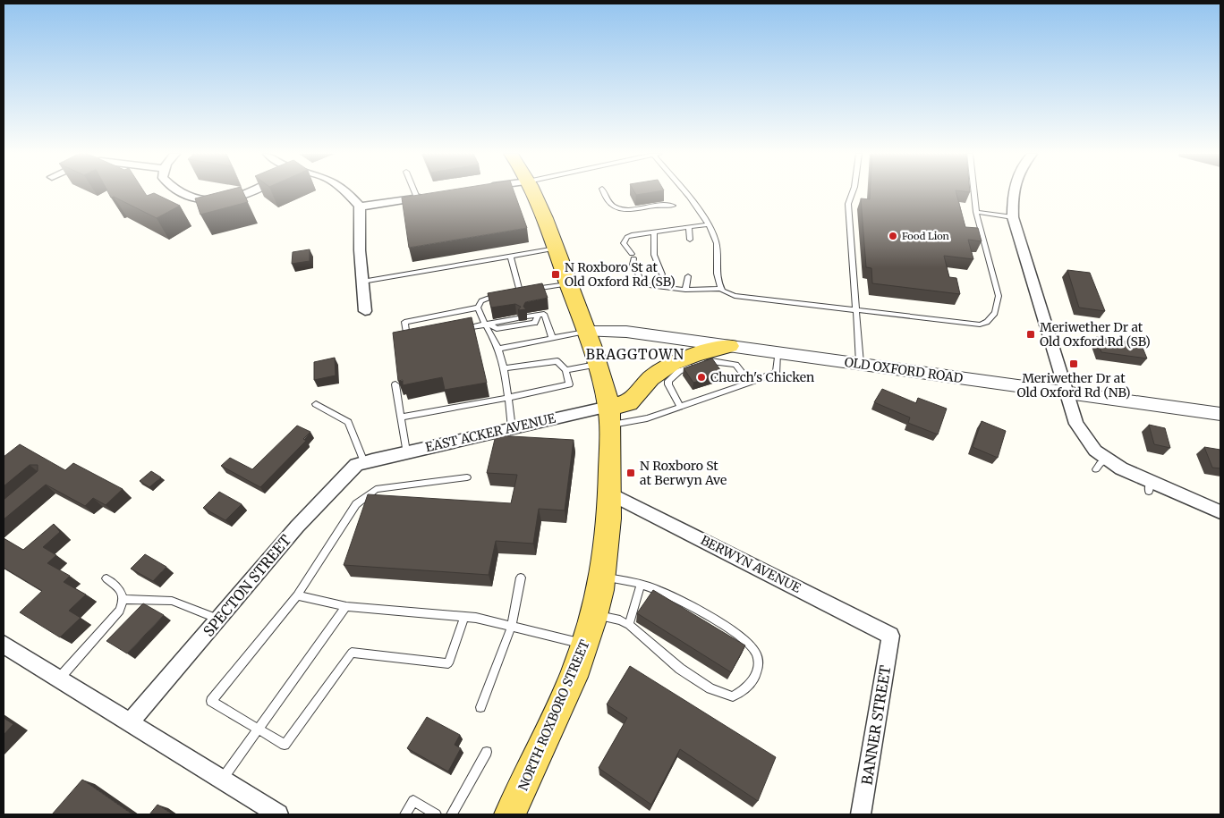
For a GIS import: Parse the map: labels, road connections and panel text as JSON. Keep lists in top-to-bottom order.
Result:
{
  "streets": {
    "main road": ["NORTH ROXBORO STREET"],
    "street": [
      "OLD OXFORD ROAD",
      "EAST ACKER AVENUE",
      "BERWYN AVENUE",
      "SPECTON STREET",
      "BANNER STREET"
    ]
  },
  "crossings": [
    ["OLD OXFORD ROAD", "NORTH ROXBORO STREET"],
    ["EAST ACKER AVENUE", "SPECTON STREET"],
    ["EAST ACKER AVENUE", "NORTH ROXBORO STREET"],
    ["BERWYN AVENUE", "NORTH ROXBORO STREET"],
    ["BERWYN AVENUE", "BANNER STREET"]
  ],
  "districts": ["BRAGGTOWN"],
  "places": {
    "other": ["Food Lion", "Church's Chicken"],
    "transit": [
      "N Roxboro St at Old Oxford Rd (SB)",
      "Meriwether Dr at Old Oxford Rd (SB)",
      "Meriwether Dr at Old Oxford Rd (NB)",
      "N Roxboro St at Berwyn Ave"
    ]
  }
}
